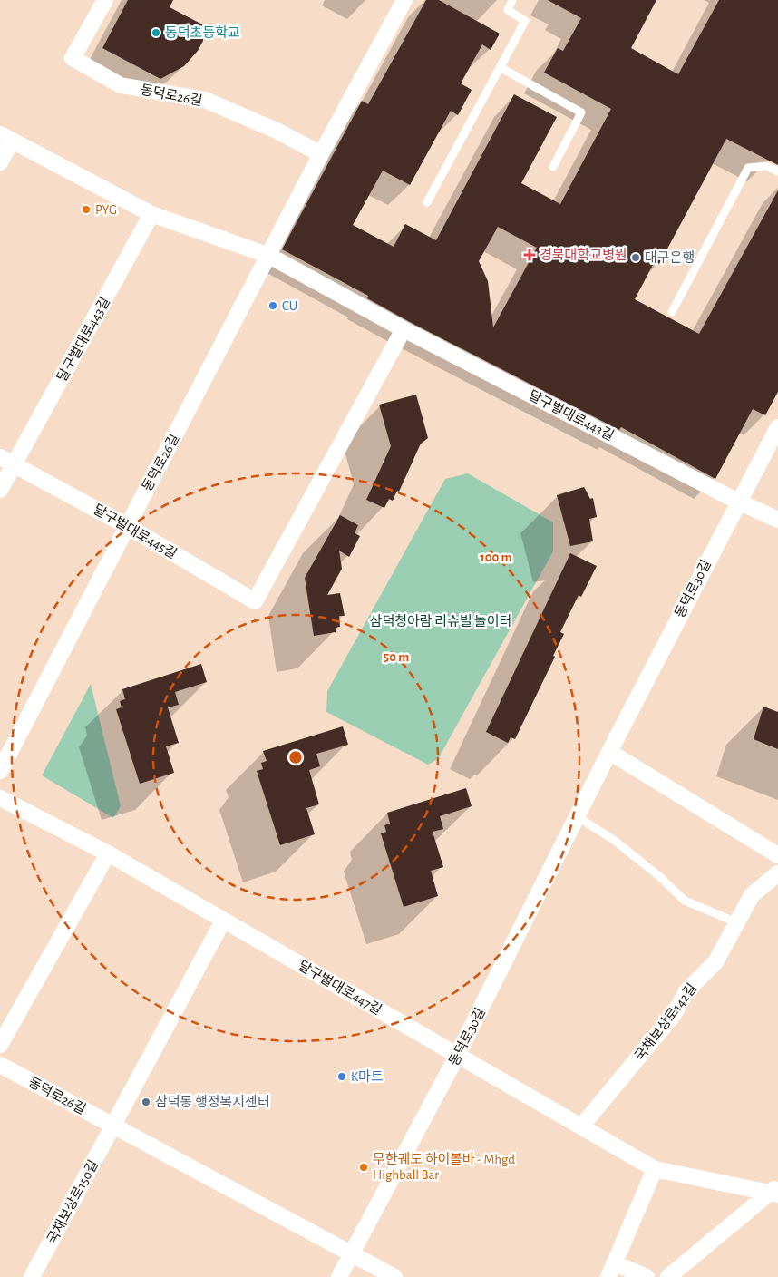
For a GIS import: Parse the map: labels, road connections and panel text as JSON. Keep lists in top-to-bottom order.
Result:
{
  "streets": {
    "street": [
      "동덕로26길",
      "달구벌대로443길",
      "달구벌대로445길",
      "동덕로30길",
      "달구벌대로447길",
      "국채보상로142길",
      "국채보상로150길"
    ]
  },
  "crossings": [
    ["동덕로26길", "달구벌대로443길"],
    ["동덕로26길", "달구벌대로445길"],
    ["동덕로26길", "국채보상로150길"],
    ["달구벌대로443길", "달구벌대로445길"],
    ["달구벌대로443길", "동덕로30길"],
    ["동덕로30길", "달구벌대로447길"]
  ],
  "parks": ["삼덕청아람 리슈빌 놀이터"],
  "places": {
    "other": [
      "동덕초등학교",
      "PYG",
      "대구은행",
      "CU",
      "K마트",
      "삼덕동 행정복지센터",
      "무한궤도 하이볼바 - Mhgd Highball Bar"
    ],
    "health": ["경북대학교병원"]
  },
  "rings": ["100 m", "50 m"]
}
